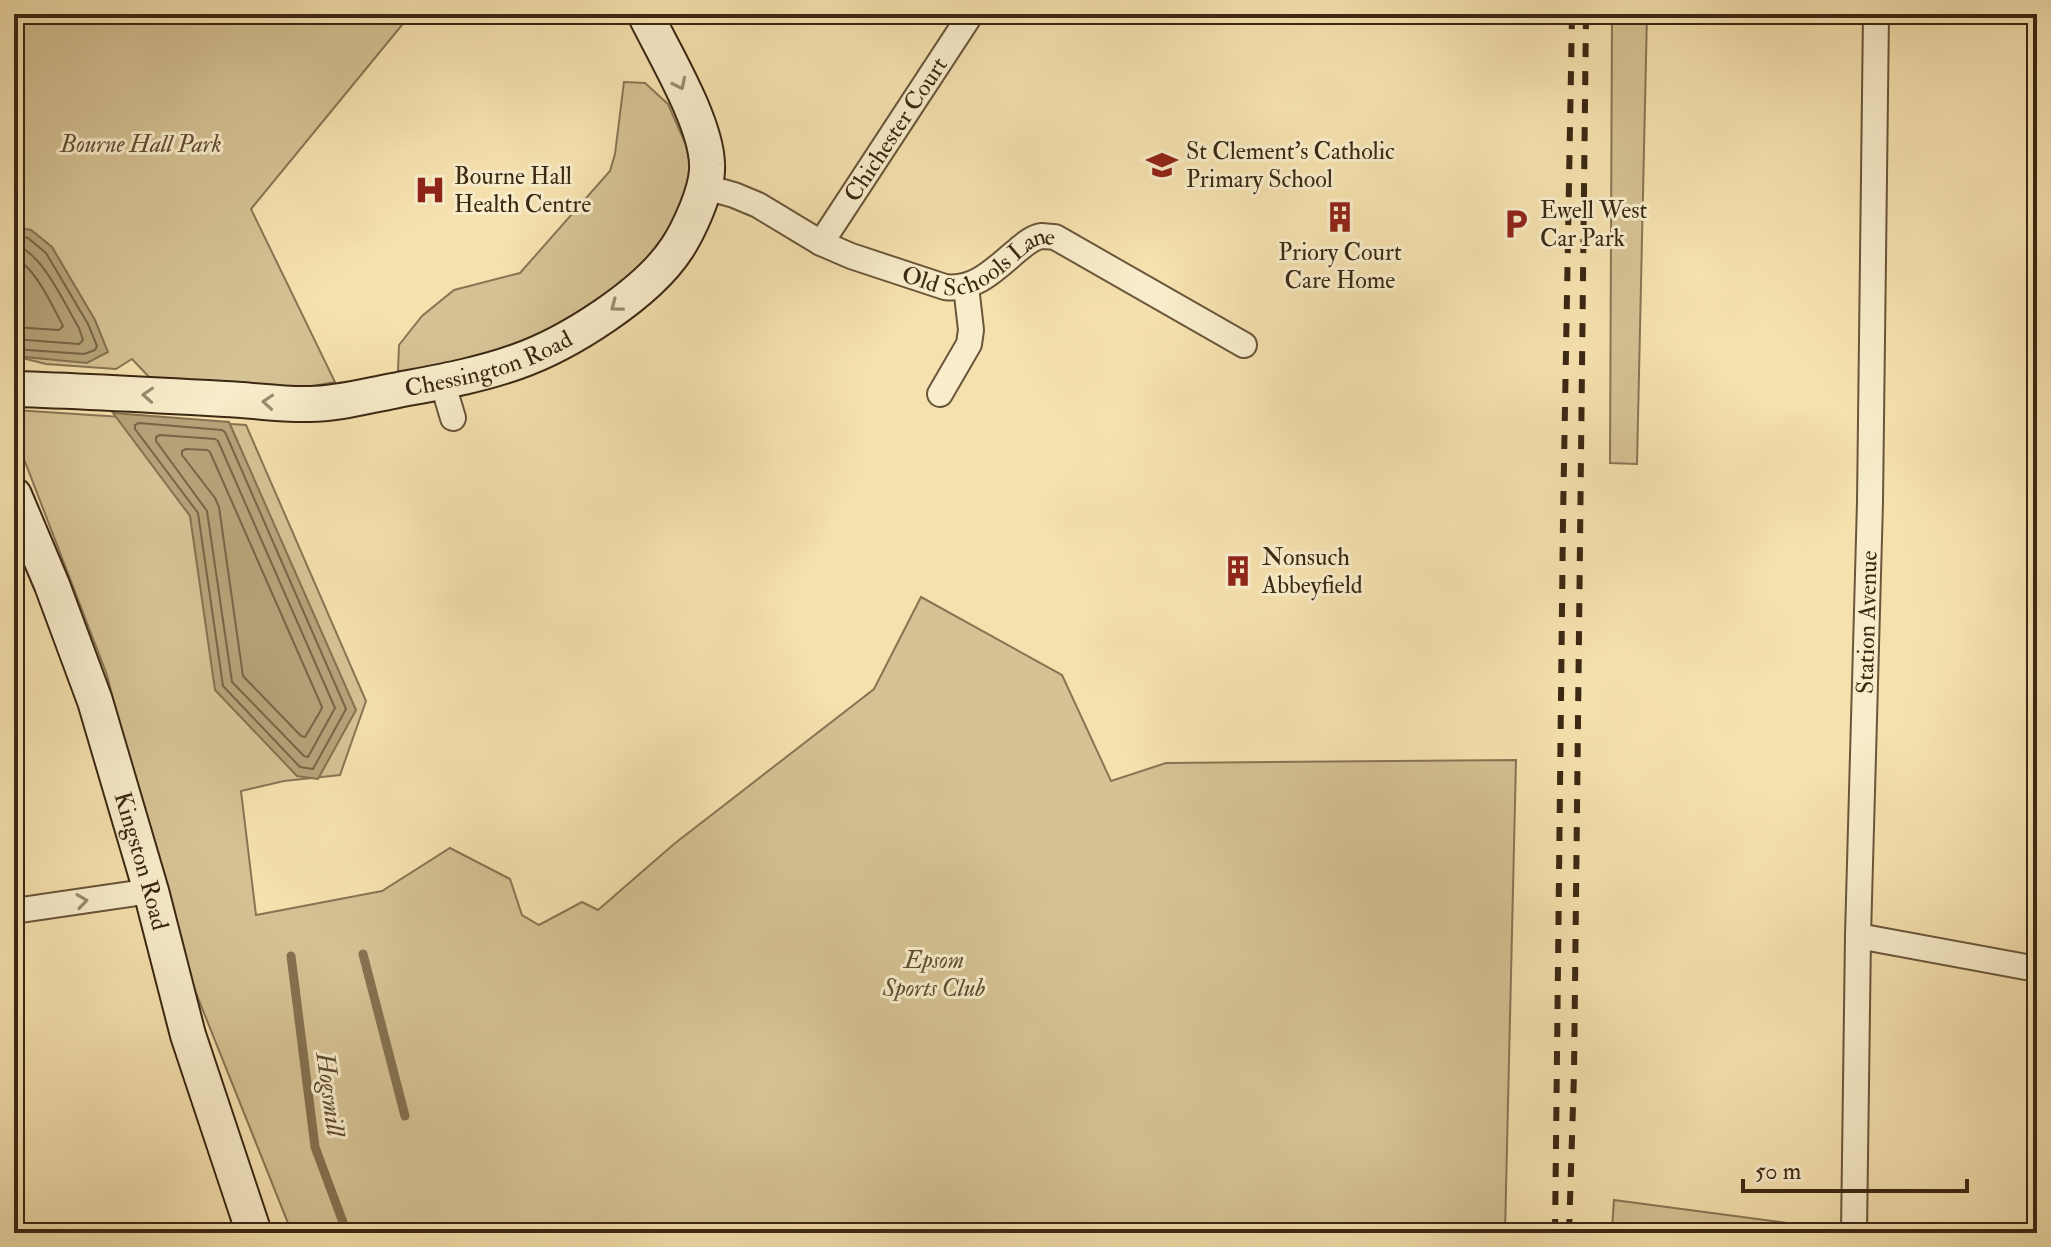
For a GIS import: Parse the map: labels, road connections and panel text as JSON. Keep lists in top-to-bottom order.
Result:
{
  "streets": {
    "main road": ["Chessington Road", "Kingston Road"],
    "street": ["Chichester Court", "Old Schools Lane", "Station Avenue"]
  },
  "crossings": [
    ["Chichester Court", "Old Schools Lane"],
    ["Old Schools Lane", "Chessington Road"]
  ],
  "water": ["Hogsmill"],
  "parks": ["Bourne Hall Park", "Epsom Sports Club"],
  "places": {
    "school or university": ["St Clement's Catholic Primary School"],
    "hospital": ["Bourne Hall Health Centre"],
    "building": ["Priory Court Care Home", "Nonsuch Abbeyfield"],
    "parking": ["Ewell West Car Park"]
  },
  "scale_bar": "50 m"
}
